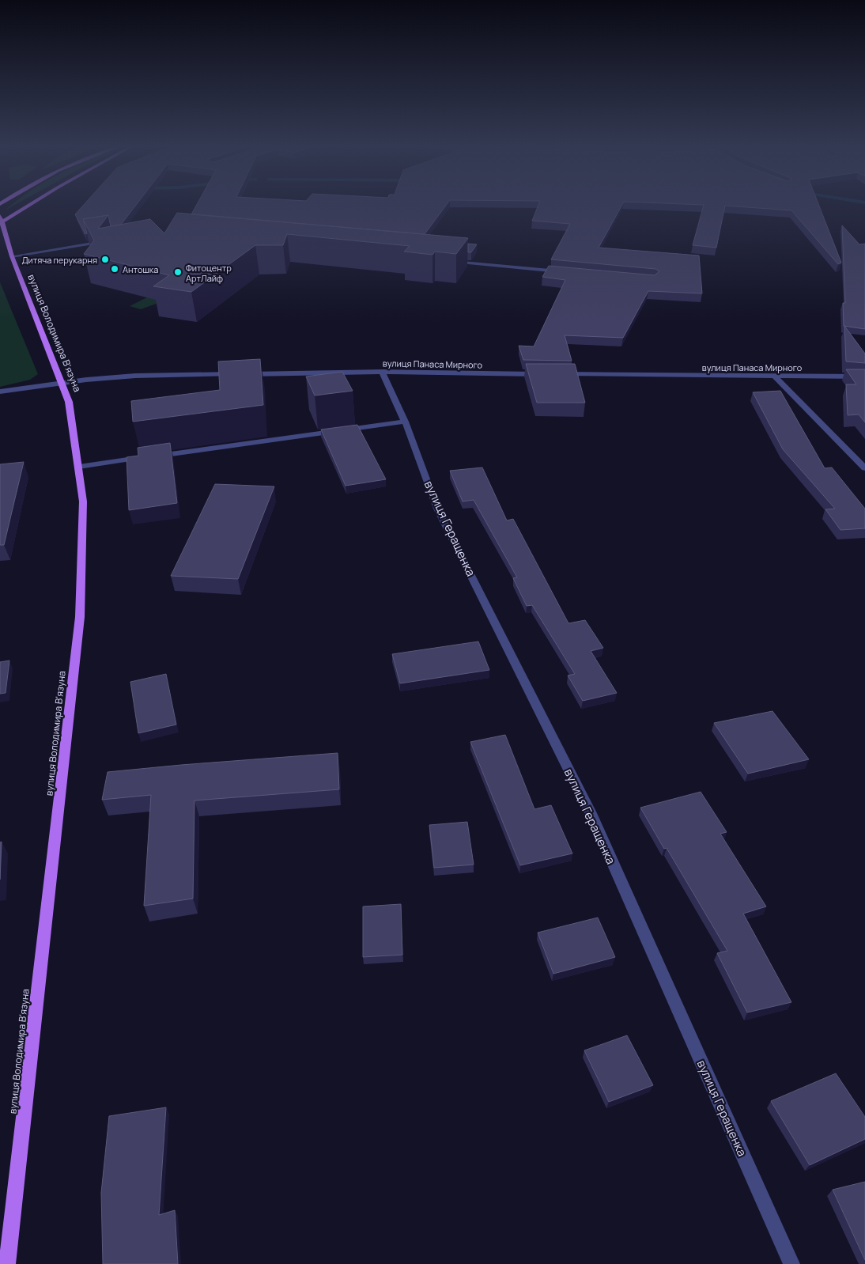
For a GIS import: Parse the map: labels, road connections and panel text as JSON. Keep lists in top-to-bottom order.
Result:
{
  "streets": {
    "main road": ["вулиця Володимира В'язуна"],
    "street": ["вулиця Панаса Мирного", "вулиця Геращенка"]
  },
  "crossings": [
    ["вулиця Володимира В'язуна", "вулиця Панаса Мирного"],
    ["вулиця Панаса Мирного", "вулиця Геращенка"]
  ],
  "places": ["Дитяча перукарня", "Антошка", "Фитоцентр АртЛайф"]
}
